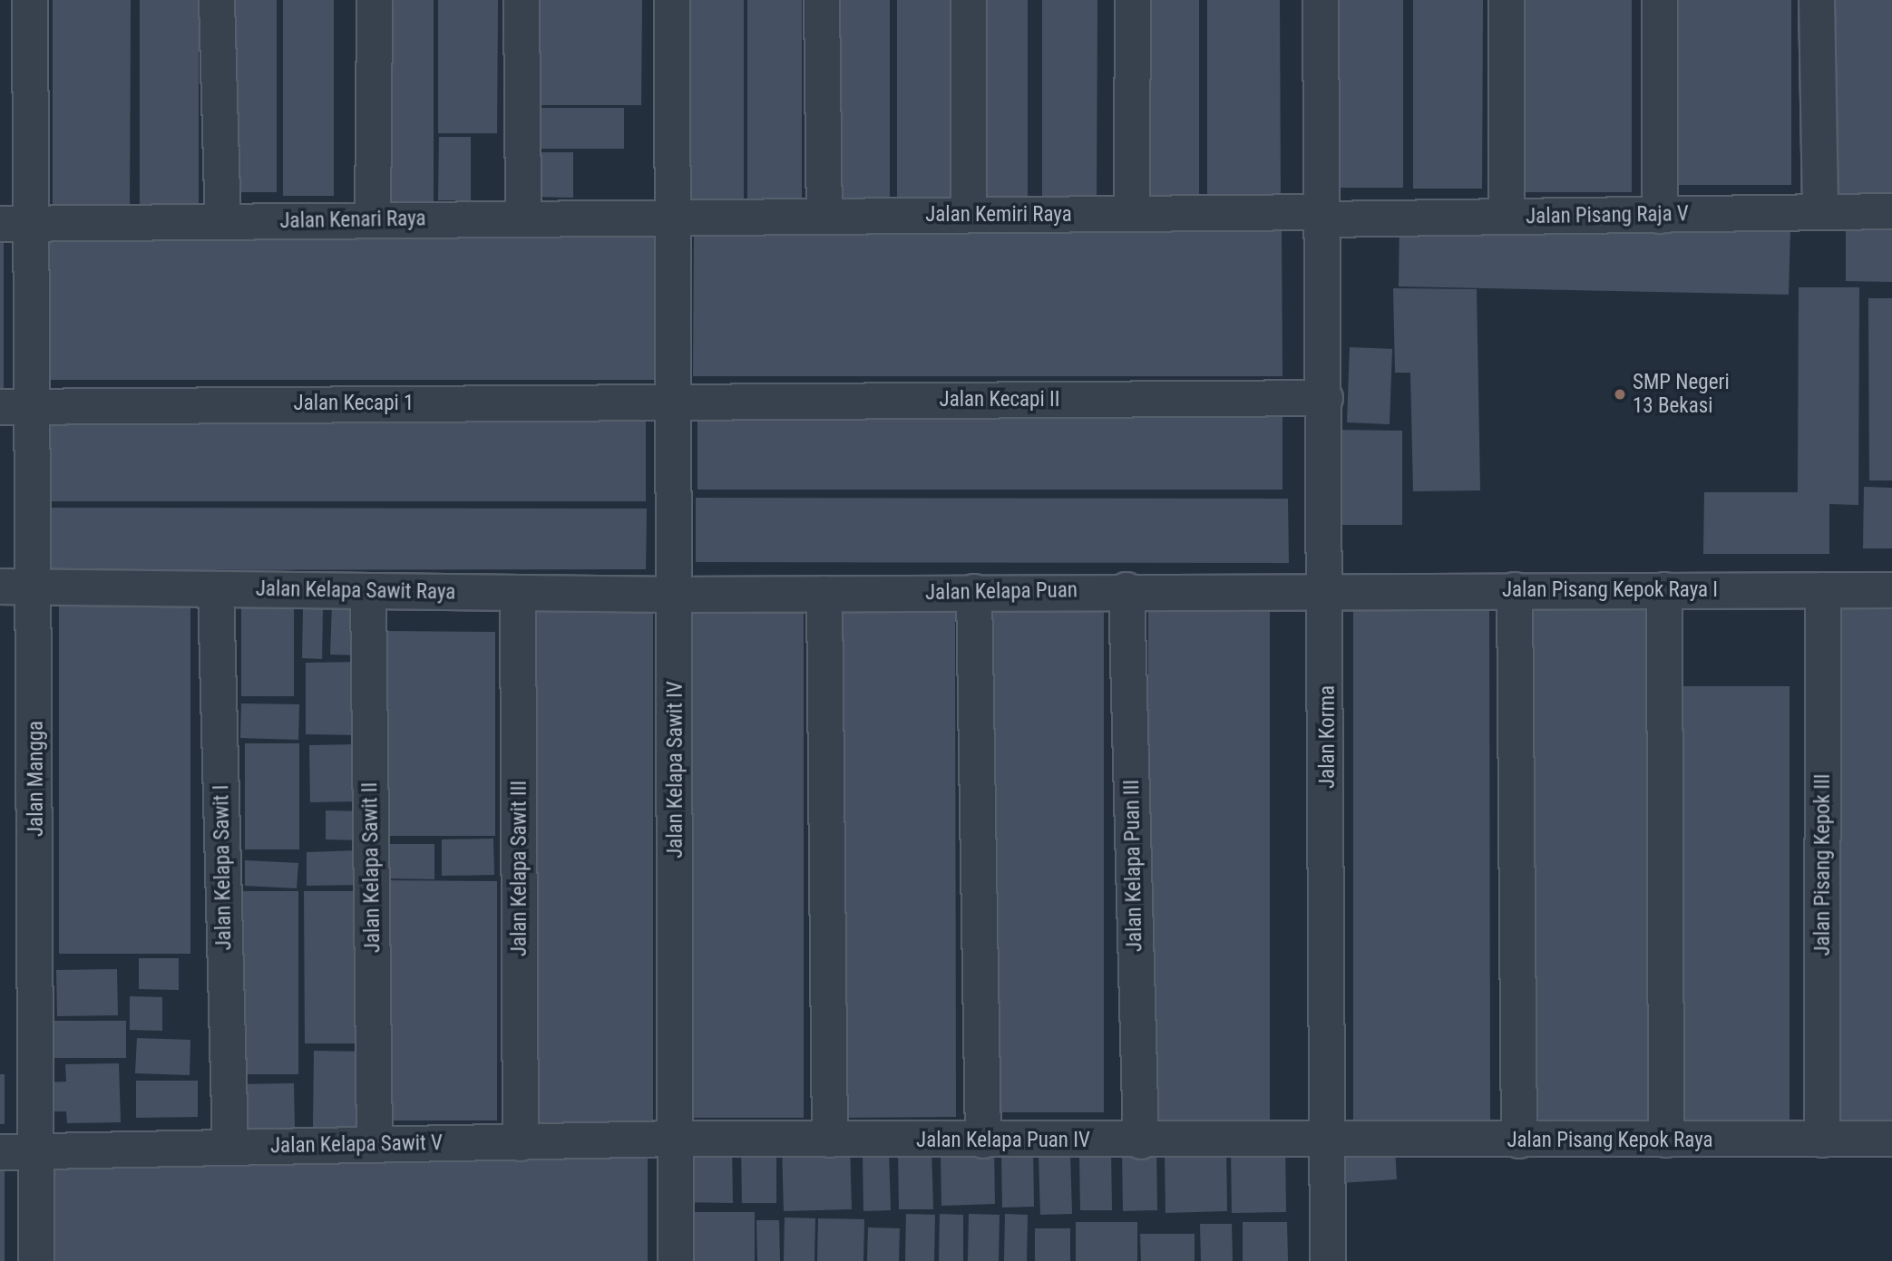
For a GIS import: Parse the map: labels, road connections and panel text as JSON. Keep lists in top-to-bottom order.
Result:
{
  "streets": {
    "street": [
      "Jalan Kemiri Raya",
      "Jalan Pisang Raja V",
      "Jalan Kenari Raya",
      "Jalan Kecapi II",
      "Jalan Kecapi 1",
      "Jalan Pisang Kepok Raya I",
      "Jalan Kelapa Sawit Raya",
      "Jalan Kelapa Puan",
      "Jalan Korma",
      "Jalan Kelapa Sawit IV",
      "Jalan Mangga",
      "Jalan Pisang Kepok III",
      "Jalan Kelapa Puan III",
      "Jalan Kelapa Sawit I",
      "Jalan Kelapa Sawit II",
      "Jalan Kelapa Sawit III",
      "Jalan Kelapa Puan IV",
      "Jalan Pisang Kepok Raya",
      "Jalan Kelapa Sawit V"
    ]
  },
  "crossings": [
    ["Jalan Kemiri Raya", "Jalan Pisang Raja V"],
    ["Jalan Kemiri Raya", "Jalan Kenari Raya"],
    ["Jalan Kemiri Raya", "Jalan Korma"],
    ["Jalan Kemiri Raya", "Jalan Kelapa Sawit IV"],
    ["Jalan Pisang Raja V", "Jalan Korma"],
    ["Jalan Kenari Raya", "Jalan Kelapa Sawit IV"],
    ["Jalan Kenari Raya", "Jalan Mangga"],
    ["Jalan Kecapi II", "Jalan Kecapi 1"],
    ["Jalan Kecapi II", "Jalan Korma"],
    ["Jalan Kecapi II", "Jalan Kelapa Sawit IV"],
    ["Jalan Kecapi 1", "Jalan Kelapa Sawit IV"],
    ["Jalan Kecapi 1", "Jalan Mangga"],
    ["Jalan Pisang Kepok Raya I", "Jalan Kelapa Puan"],
    ["Jalan Pisang Kepok Raya I", "Jalan Korma"],
    ["Jalan Pisang Kepok Raya I", "Jalan Pisang Kepok III"],
    ["Jalan Kelapa Sawit Raya", "Jalan Kelapa Puan"],
    ["Jalan Kelapa Sawit Raya", "Jalan Kelapa Sawit IV"],
    ["Jalan Kelapa Sawit Raya", "Jalan Mangga"],
    ["Jalan Kelapa Sawit Raya", "Jalan Kelapa Sawit I"],
    ["Jalan Kelapa Sawit Raya", "Jalan Kelapa Sawit II"],
    ["Jalan Kelapa Sawit Raya", "Jalan Kelapa Sawit III"],
    ["Jalan Kelapa Puan", "Jalan Korma"],
    ["Jalan Kelapa Puan", "Jalan Kelapa Sawit IV"],
    ["Jalan Kelapa Puan", "Jalan Kelapa Puan III"],
    ["Jalan Korma", "Jalan Kelapa Puan IV"],
    ["Jalan Korma", "Jalan Pisang Kepok Raya"],
    ["Jalan Kelapa Sawit IV", "Jalan Kelapa Puan IV"],
    ["Jalan Kelapa Sawit IV", "Jalan Kelapa Sawit V"],
    ["Jalan Mangga", "Jalan Kelapa Sawit V"],
    ["Jalan Pisang Kepok III", "Jalan Pisang Kepok Raya"],
    ["Jalan Kelapa Puan III", "Jalan Kelapa Puan IV"],
    ["Jalan Kelapa Sawit I", "Jalan Kelapa Sawit V"],
    ["Jalan Kelapa Sawit II", "Jalan Kelapa Sawit V"],
    ["Jalan Kelapa Sawit III", "Jalan Kelapa Sawit V"],
    ["Jalan Kelapa Puan IV", "Jalan Pisang Kepok Raya"],
    ["Jalan Kelapa Puan IV", "Jalan Kelapa Sawit V"]
  ],
  "places": ["SMP Negeri 13 Bekasi"]
}
